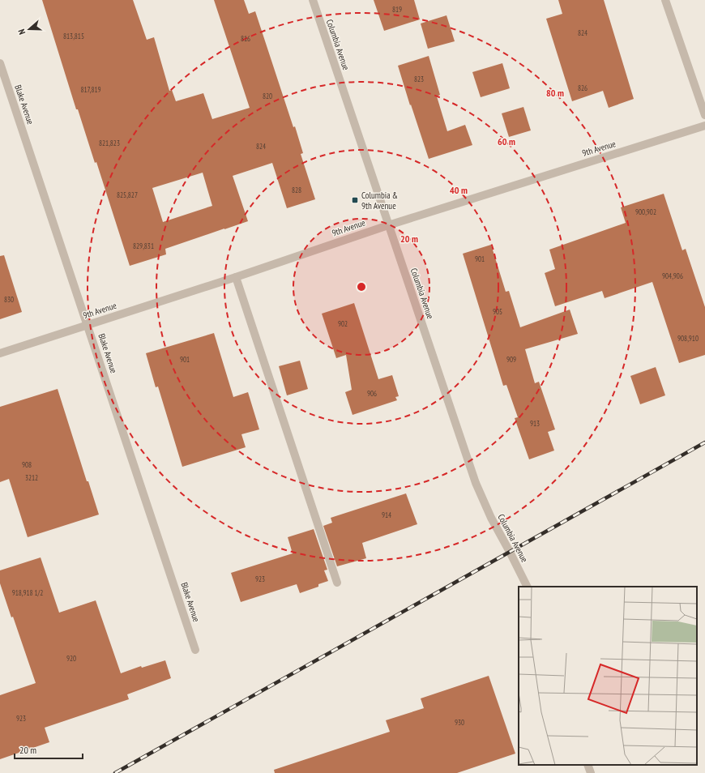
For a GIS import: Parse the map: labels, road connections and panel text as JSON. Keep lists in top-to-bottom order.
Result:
{
  "streets": {
    "street": ["Columbia Avenue", "Blake Avenue", "9th Avenue"]
  },
  "crossings": [
    ["Columbia Avenue", "9th Avenue"],
    ["Blake Avenue", "9th Avenue"]
  ],
  "places": {
    "transit": ["Columbia & 9th Avenue"]
  },
  "house_numbers": [
    "819",
    "824",
    "813,815",
    "816",
    "823",
    "826",
    "817,819",
    "820",
    "821,823",
    "824",
    "828",
    "825,827",
    "900,902",
    "829,831",
    "901",
    "904,906",
    "830",
    "905",
    "902",
    "908,910",
    "901",
    "909",
    "906",
    "913",
    "908",
    "3212",
    "914",
    "923",
    "918,918 1/2",
    "920",
    "923",
    "930"
  ],
  "scale_bar": "20 m",
  "north": "left",
  "rings": [
    "80 m",
    "60 m",
    "40 m",
    "20 m"
  ]
}
